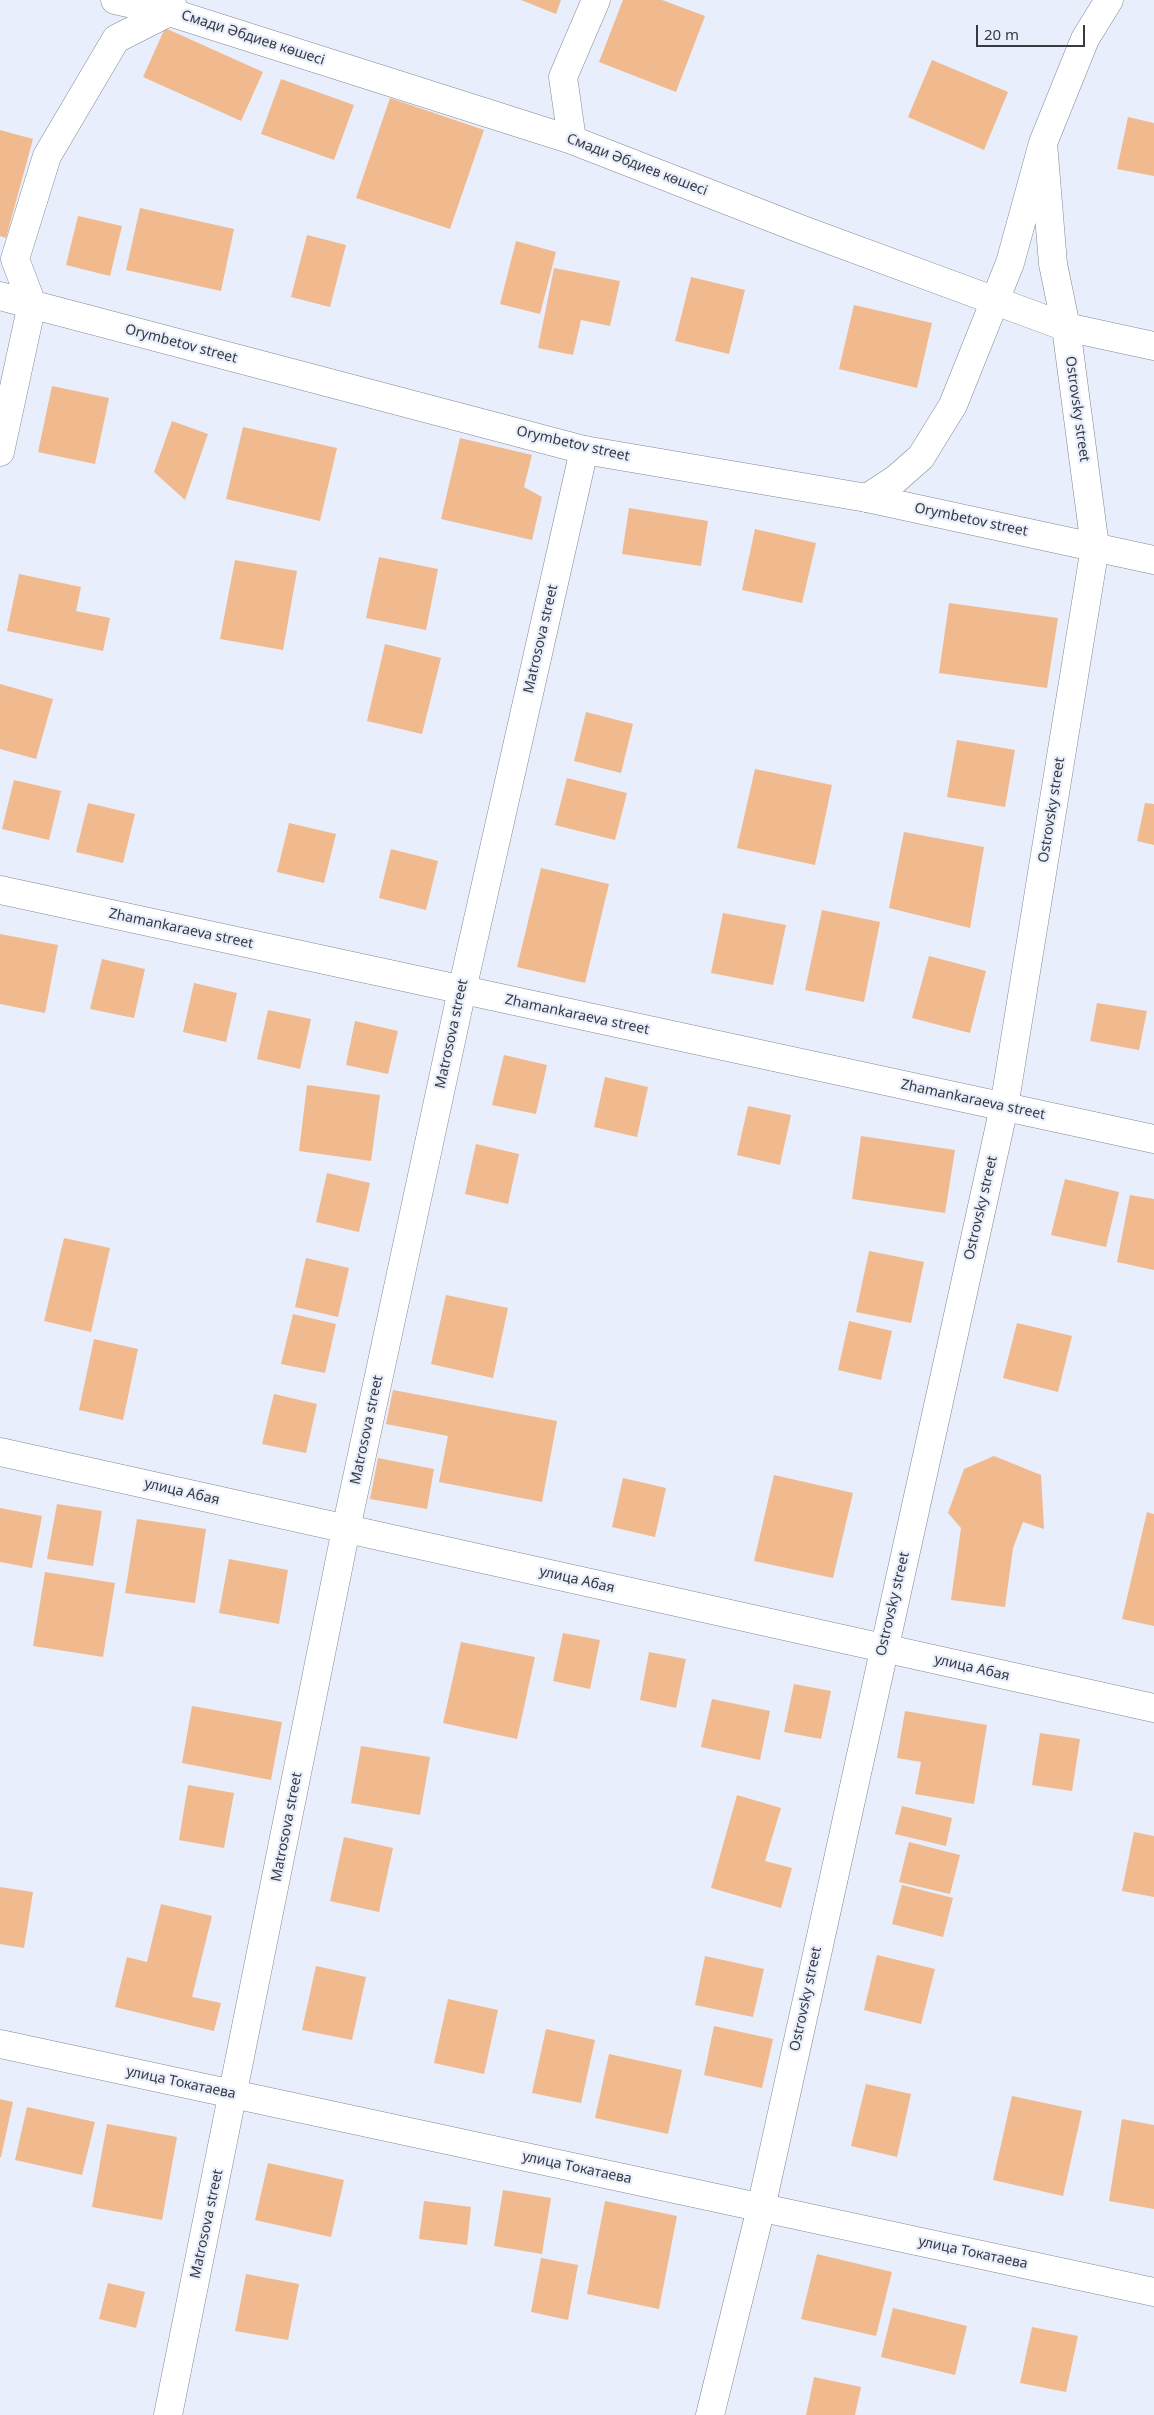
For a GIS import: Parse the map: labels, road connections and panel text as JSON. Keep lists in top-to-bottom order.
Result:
{
  "streets": {
    "street": [
      "Смади Әбдиев көшесі",
      "Orymbetov street",
      "Ostrovsky street",
      "Matrosova street",
      "Zhamankaraeva street",
      "улица Абая",
      "улица Токатаева"
    ]
  },
  "crossings": [
    ["Смади Әбдиев көшесі", "Ostrovsky street"],
    ["Orymbetov street", "Ostrovsky street"],
    ["Orymbetov street", "Matrosova street"],
    ["Ostrovsky street", "Zhamankaraeva street"],
    ["Ostrovsky street", "улица Абая"],
    ["Ostrovsky street", "улица Токатаева"],
    ["Matrosova street", "Zhamankaraeva street"],
    ["Matrosova street", "улица Абая"],
    ["Matrosova street", "улица Токатаева"]
  ],
  "scale_bar": "20 m"
}
